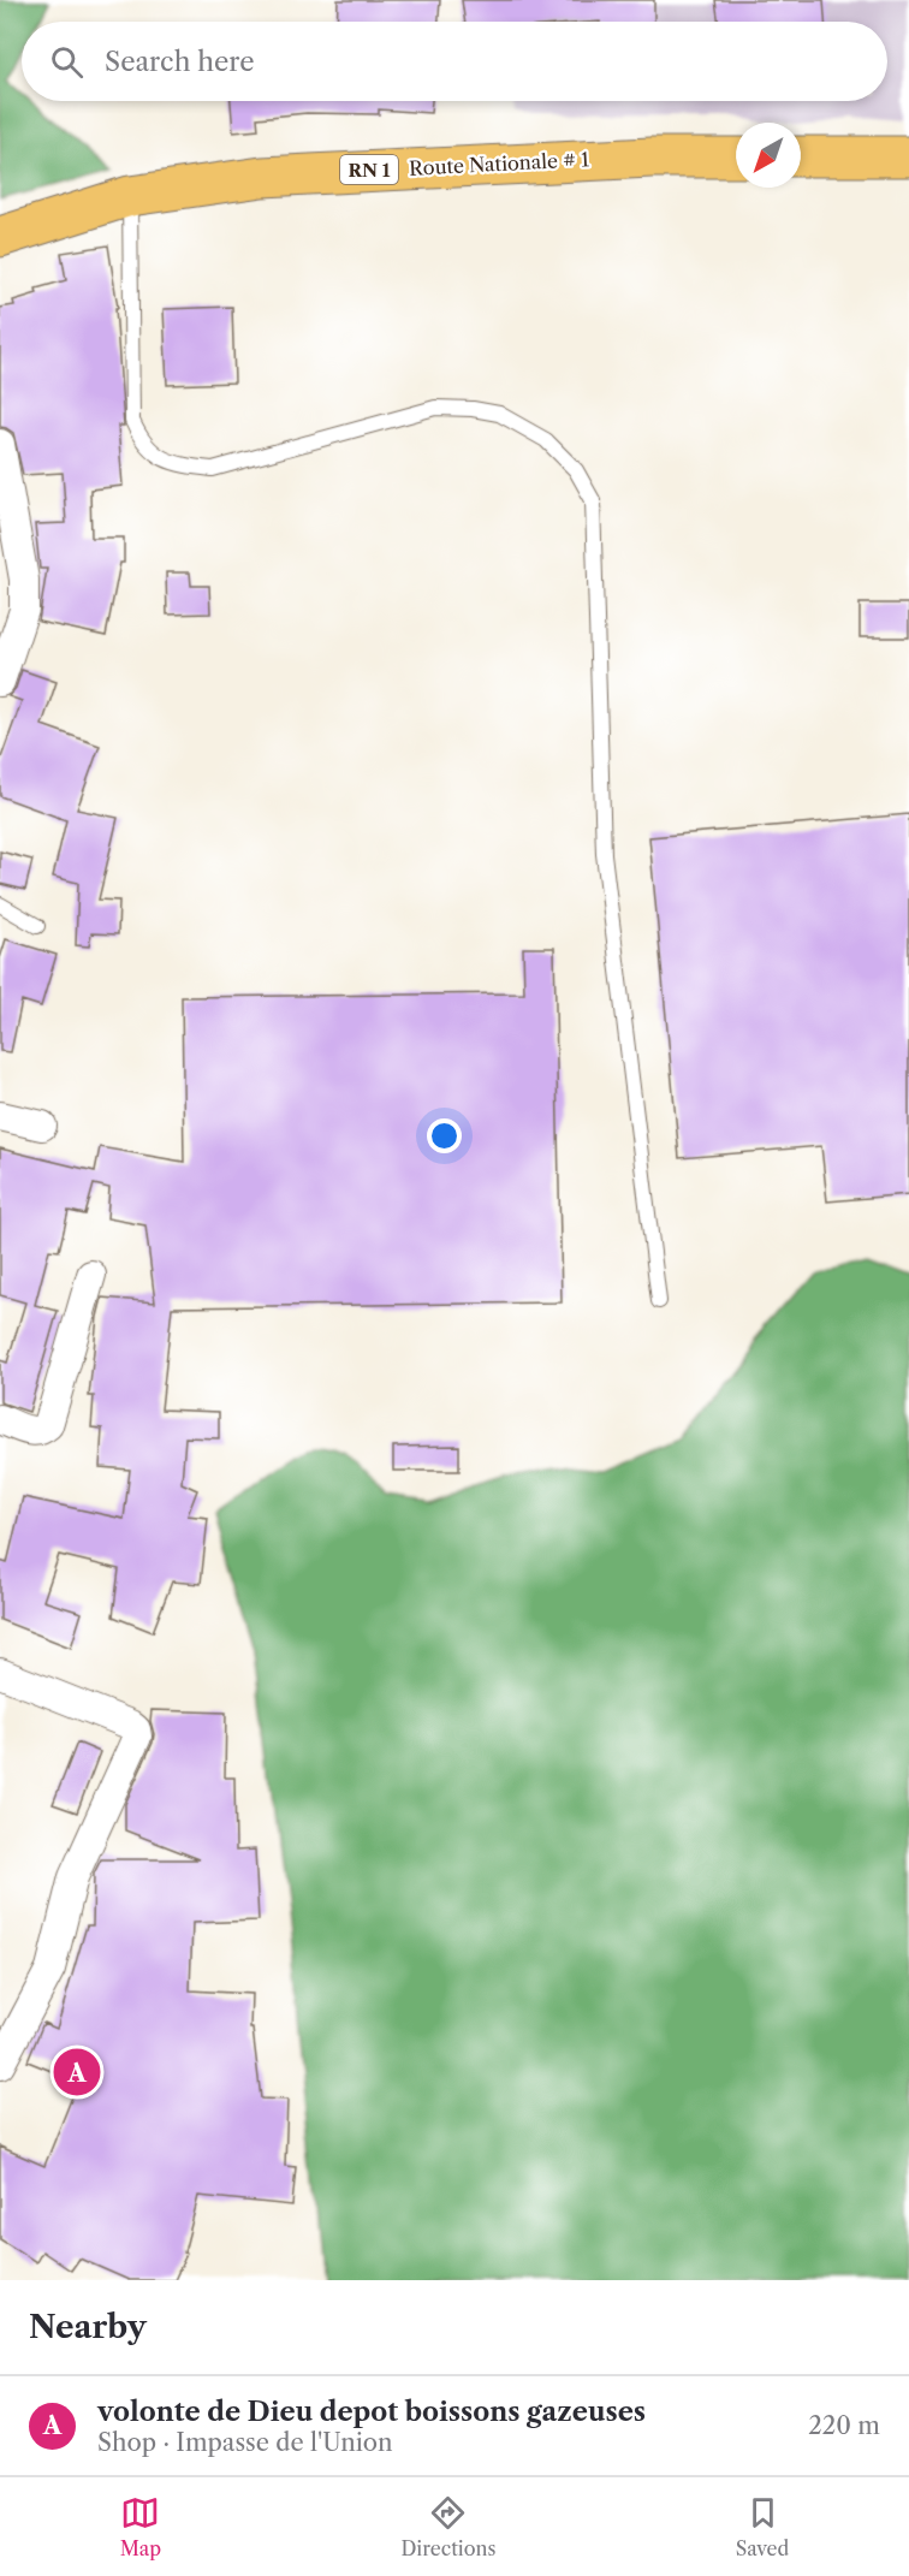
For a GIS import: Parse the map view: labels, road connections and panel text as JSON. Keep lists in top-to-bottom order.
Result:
{
  "streets": {
    "main road": ["Route Nationale # 1", "RN 1"]
  },
  "north": "bottom left",
  "page": {
    "search": "Search here",
    "pins": "A",
    "heading": "Nearby",
    "list": [
      {
        "mark": "A",
        "name": "volonte de Dieu depot boissons gazeuses",
        "note": "Shop · Impasse de l'Union",
        "value": "220 m"
      }
    ],
    "nav": ["Map", "Directions", "Saved"]
  }
}
